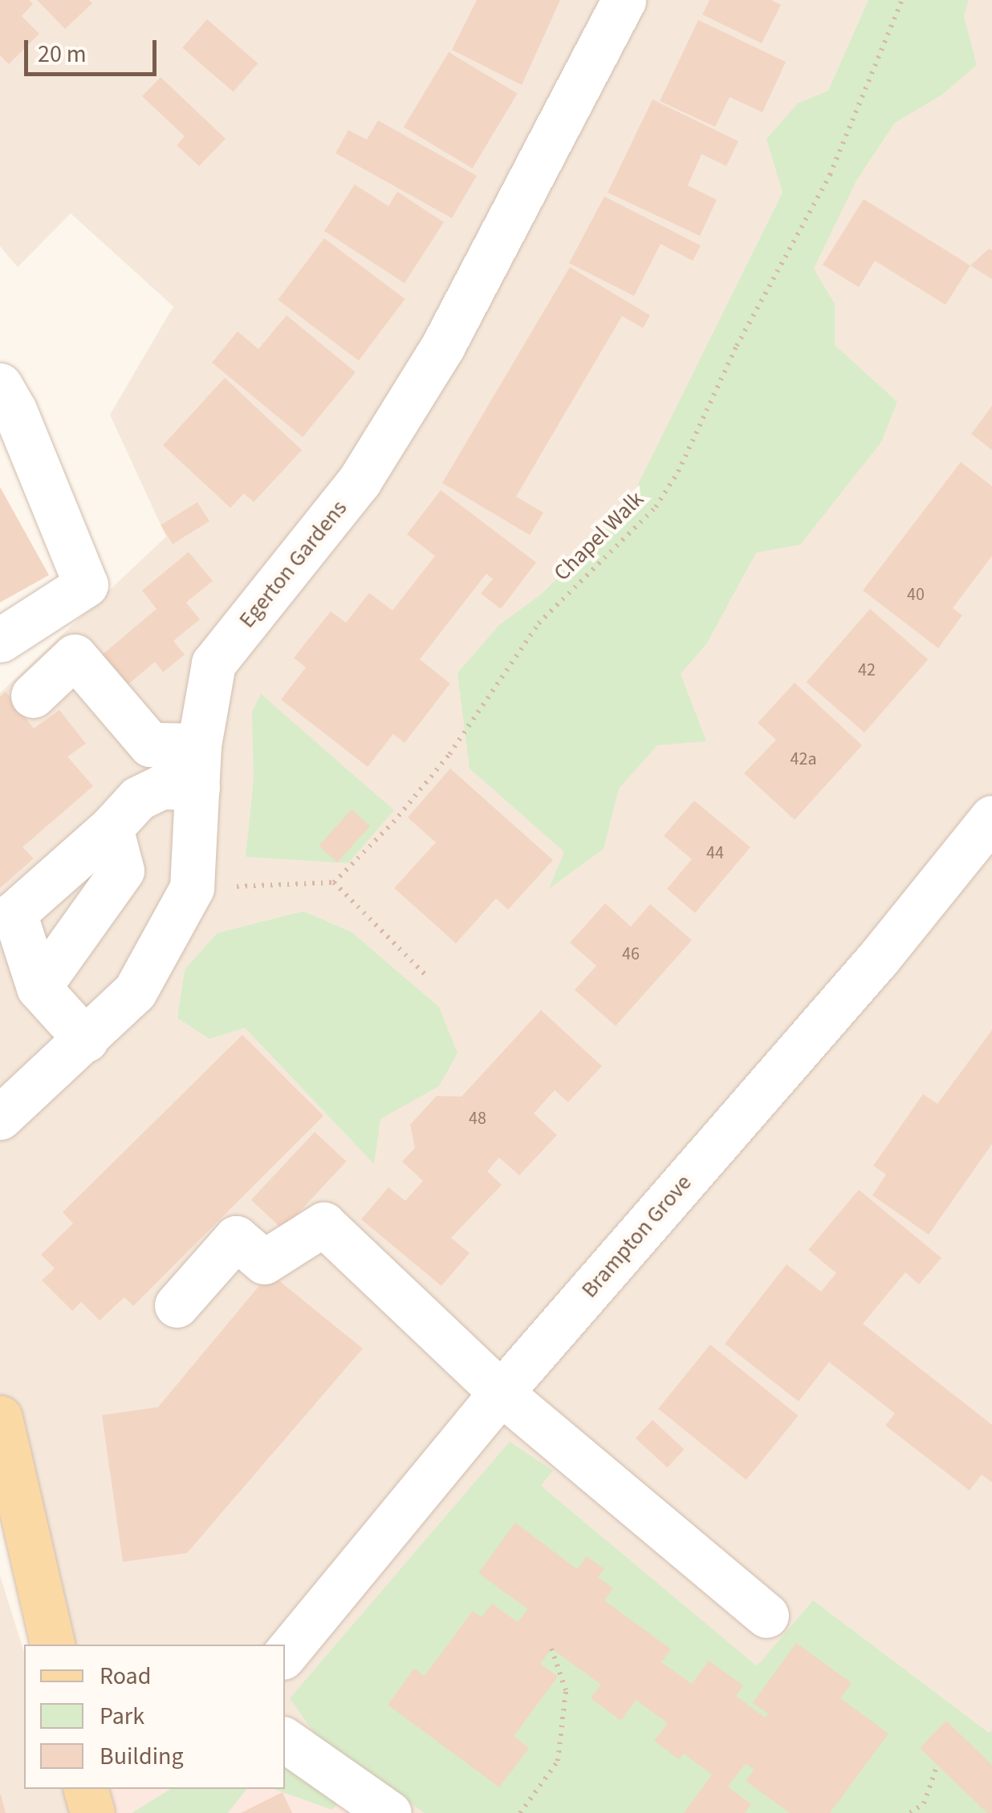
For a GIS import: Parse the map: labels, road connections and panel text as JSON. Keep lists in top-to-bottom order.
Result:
{
  "streets": {
    "street": ["Egerton Gardens", "Brampton Grove"],
    "path": ["Chapel Walk"]
  },
  "house_numbers": [
    "40",
    "42",
    "42a",
    "44",
    "46",
    "48"
  ],
  "legend": ["Road", "Park", "Building"],
  "scale_bar": "20 m"
}
